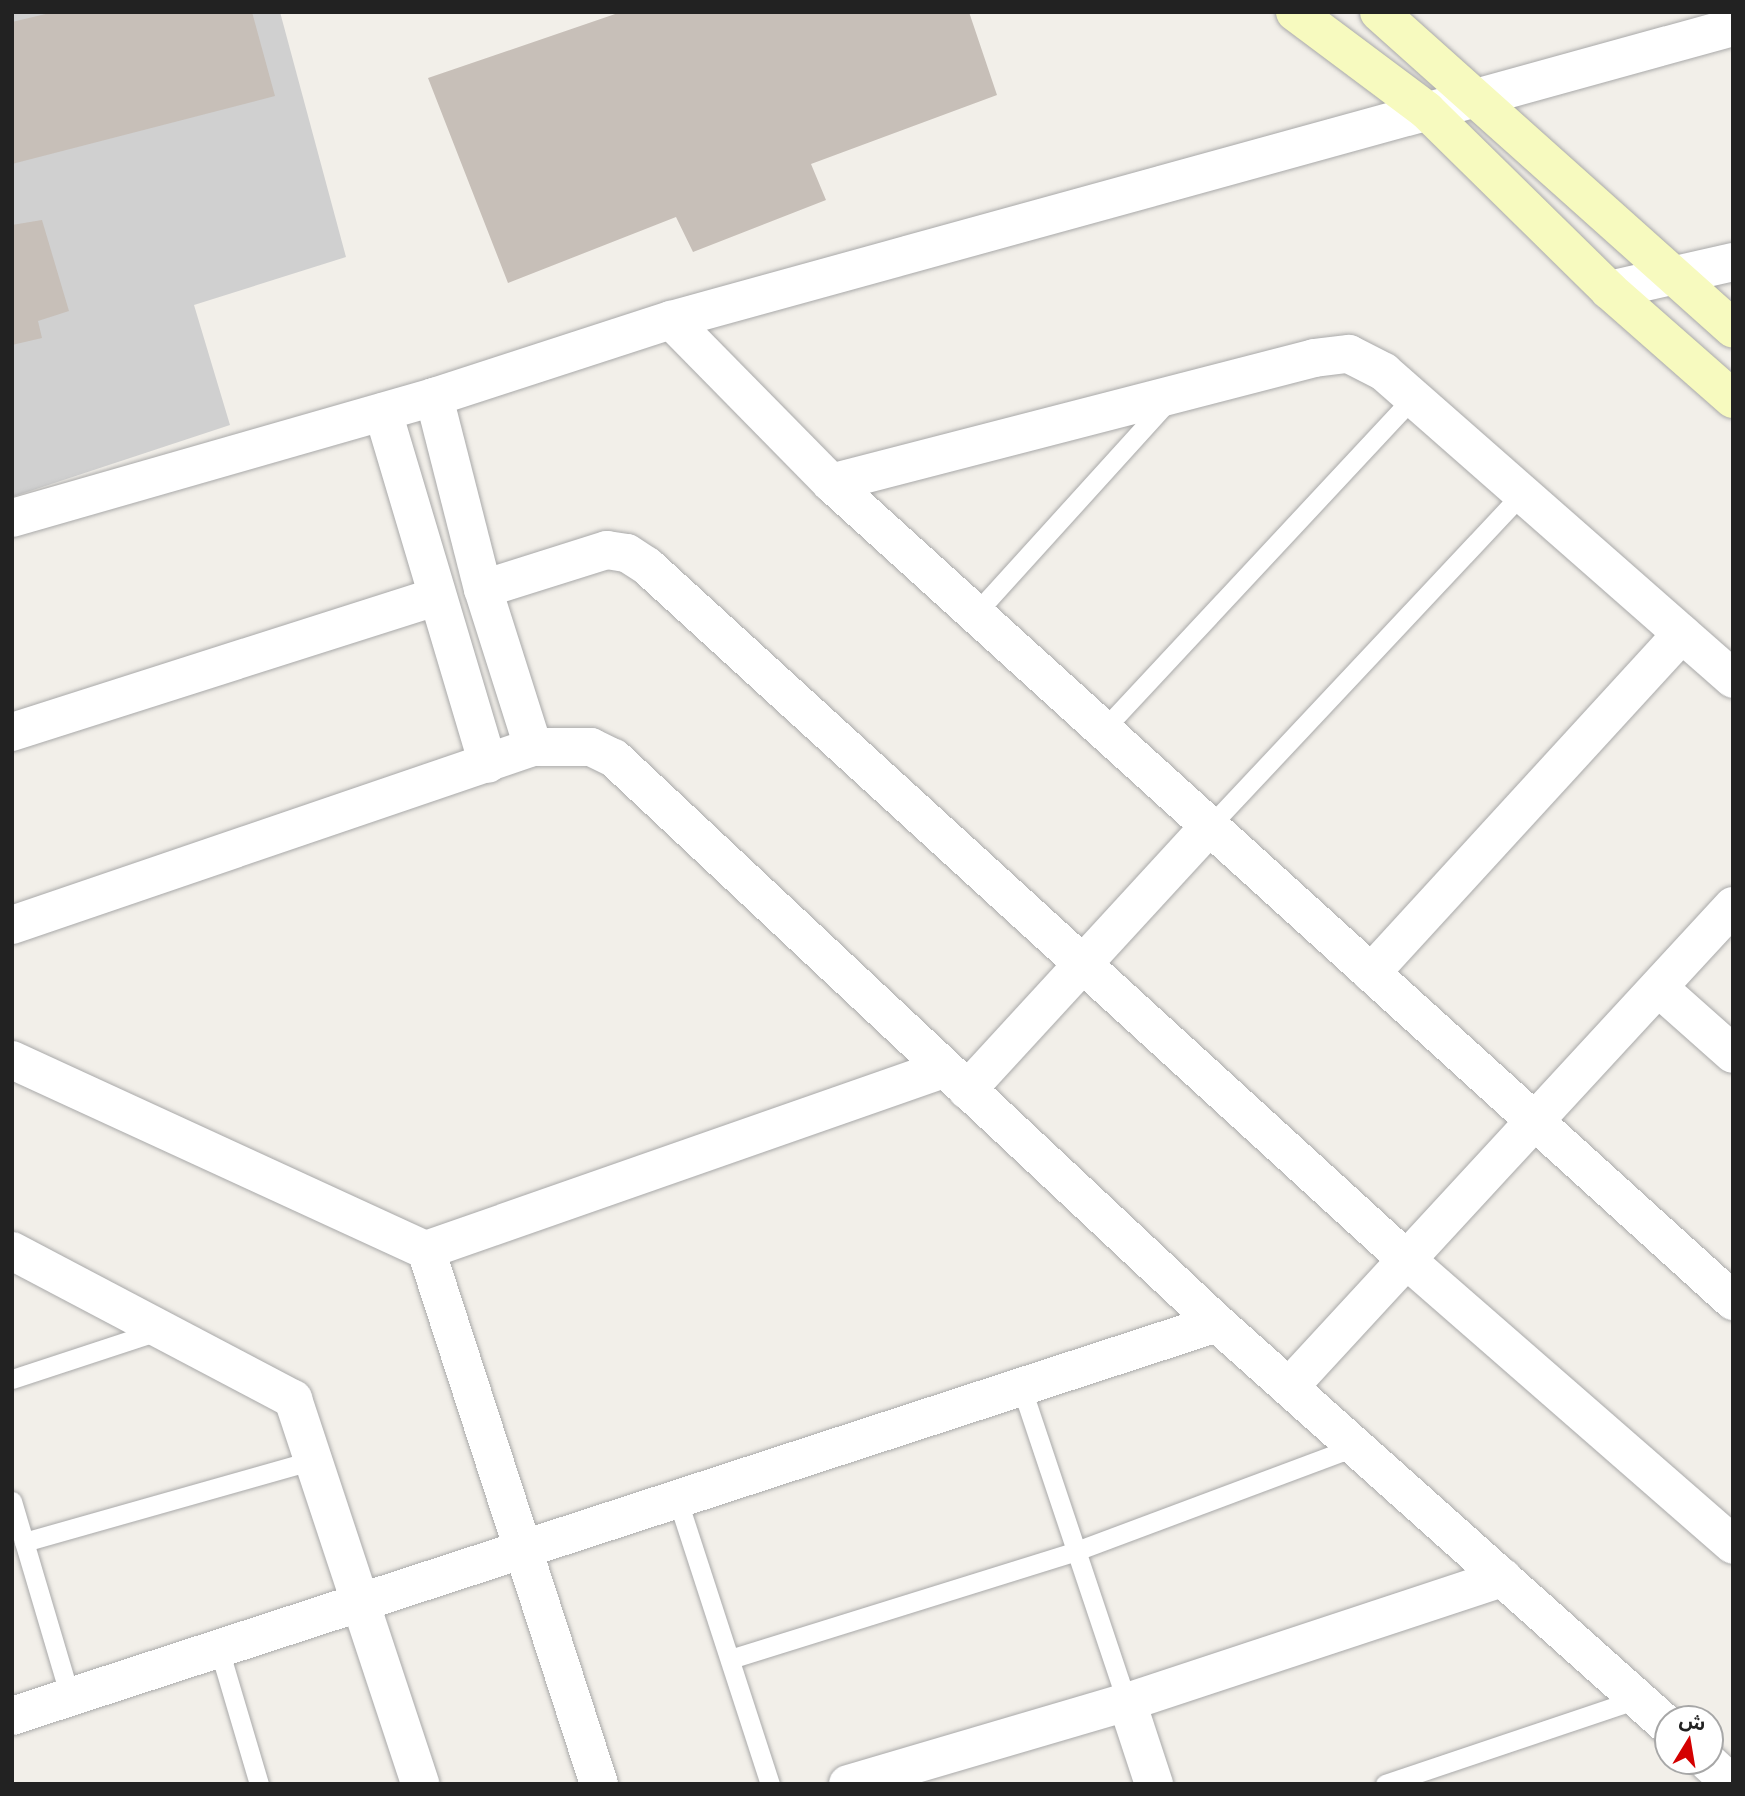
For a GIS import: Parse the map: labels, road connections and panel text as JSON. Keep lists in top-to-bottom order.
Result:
{
  "north": "top"
}
